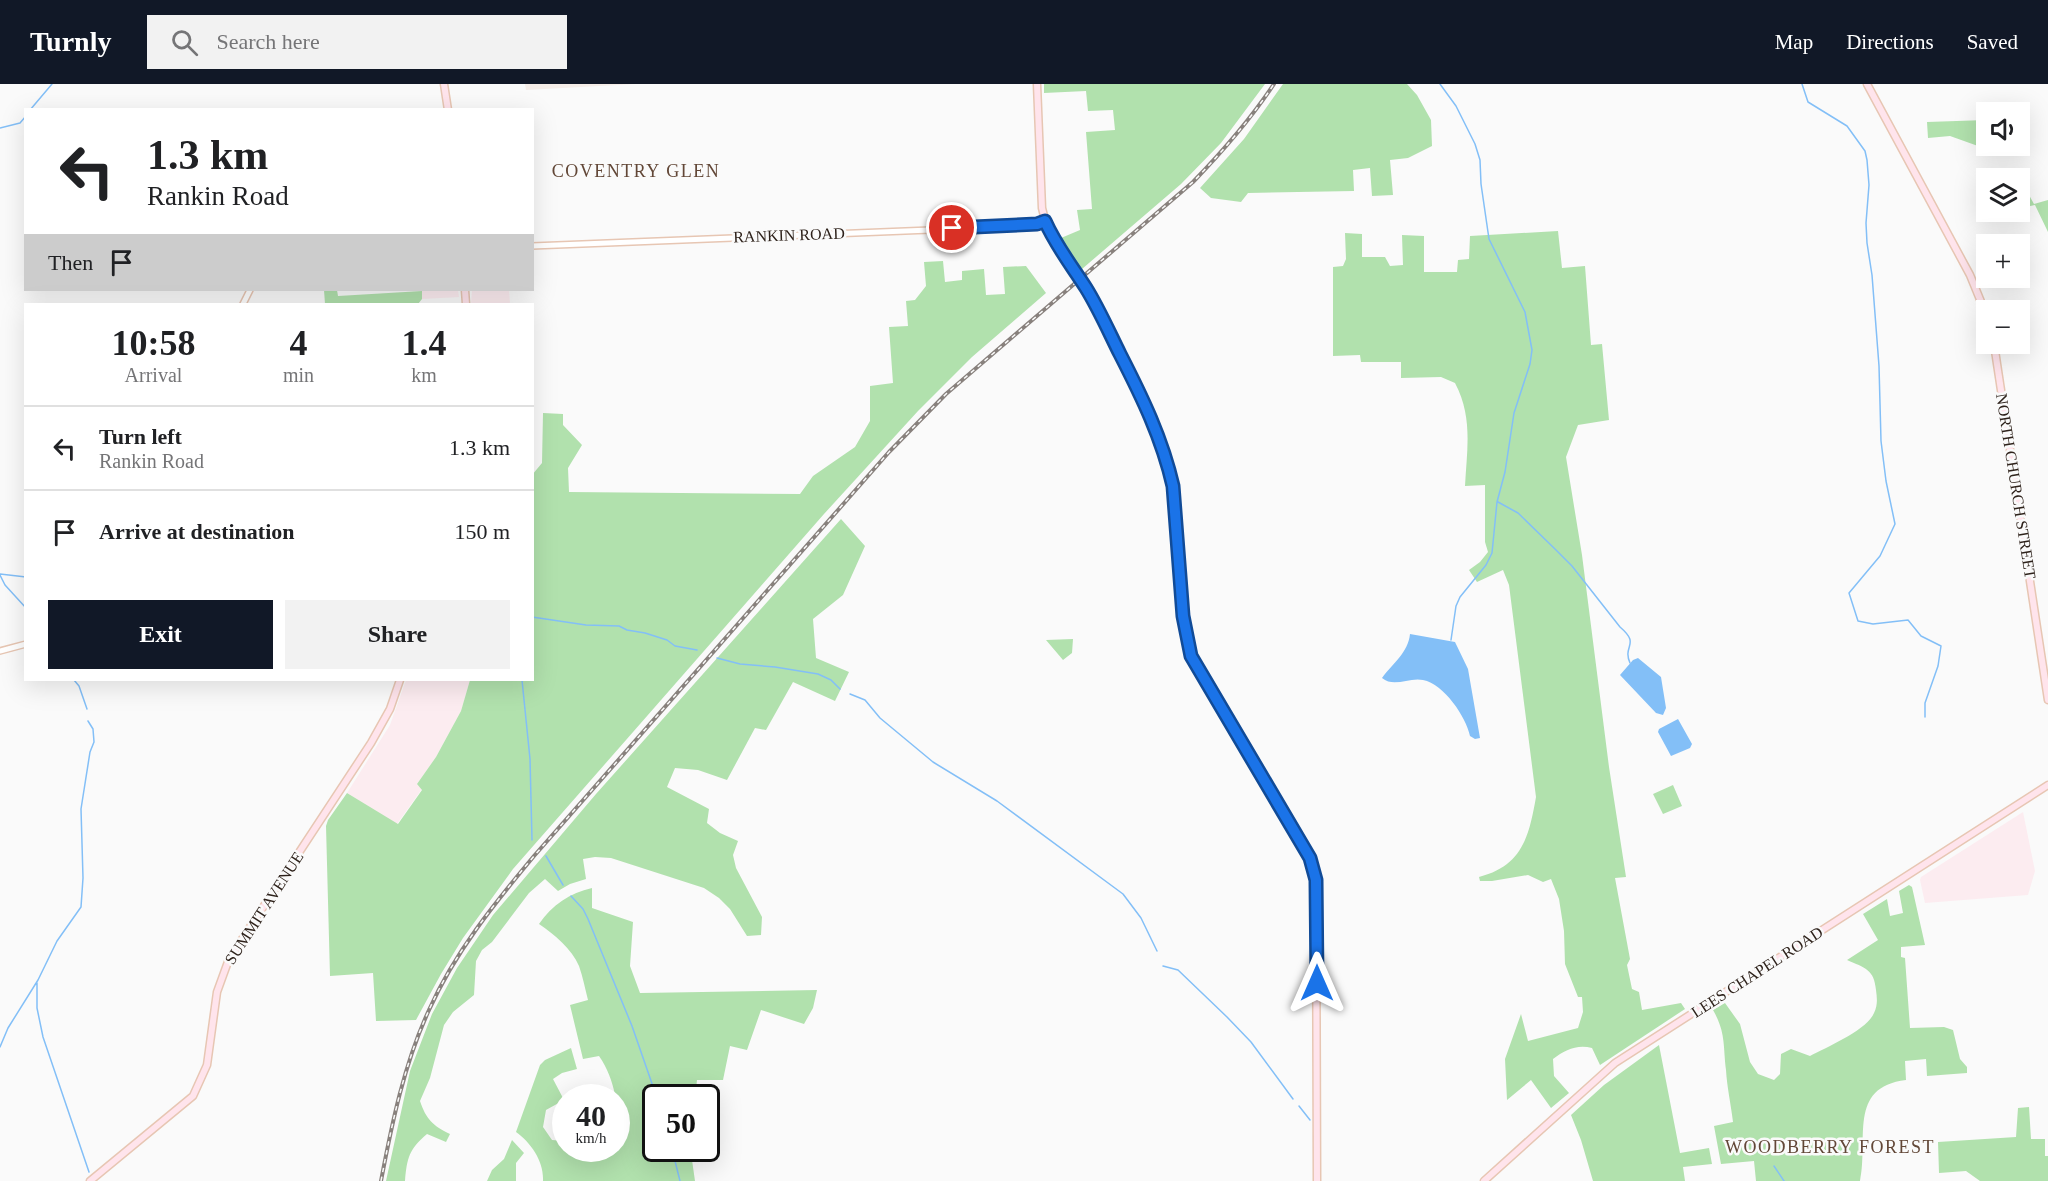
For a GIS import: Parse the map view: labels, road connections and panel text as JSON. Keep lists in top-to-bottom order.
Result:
{
  "streets": {
    "main road": ["NORTH CHURCH STREET", "SUMMIT AVENUE", "LEES CHAPEL ROAD"],
    "street": ["RANKIN ROAD"]
  },
  "districts": ["COVENTRY GLEN", "WOODBERRY FOREST"],
  "page": {
    "header": "Turnly",
    "search": "Search here",
    "nav": ["Map", "Directions", "Saved"],
    "map_buttons": ["+", "−"],
    "turn": ["1.3 km", "Rankin Road"],
    "then": "Then",
    "eta": [
      "10:58",
      "Arrival",
      "4",
      "min",
      "1.4",
      "km"
    ],
    "list": [
      {
        "name": "Turn left",
        "note": "Rankin Road",
        "value": "1.3 km"
      },
      {
        "name": "Arrive at destination",
        "value": "150 m"
      }
    ],
    "buttons": ["Exit", "Share"],
    "speed": "40 km/h",
    "limit": "50"
  }
}
